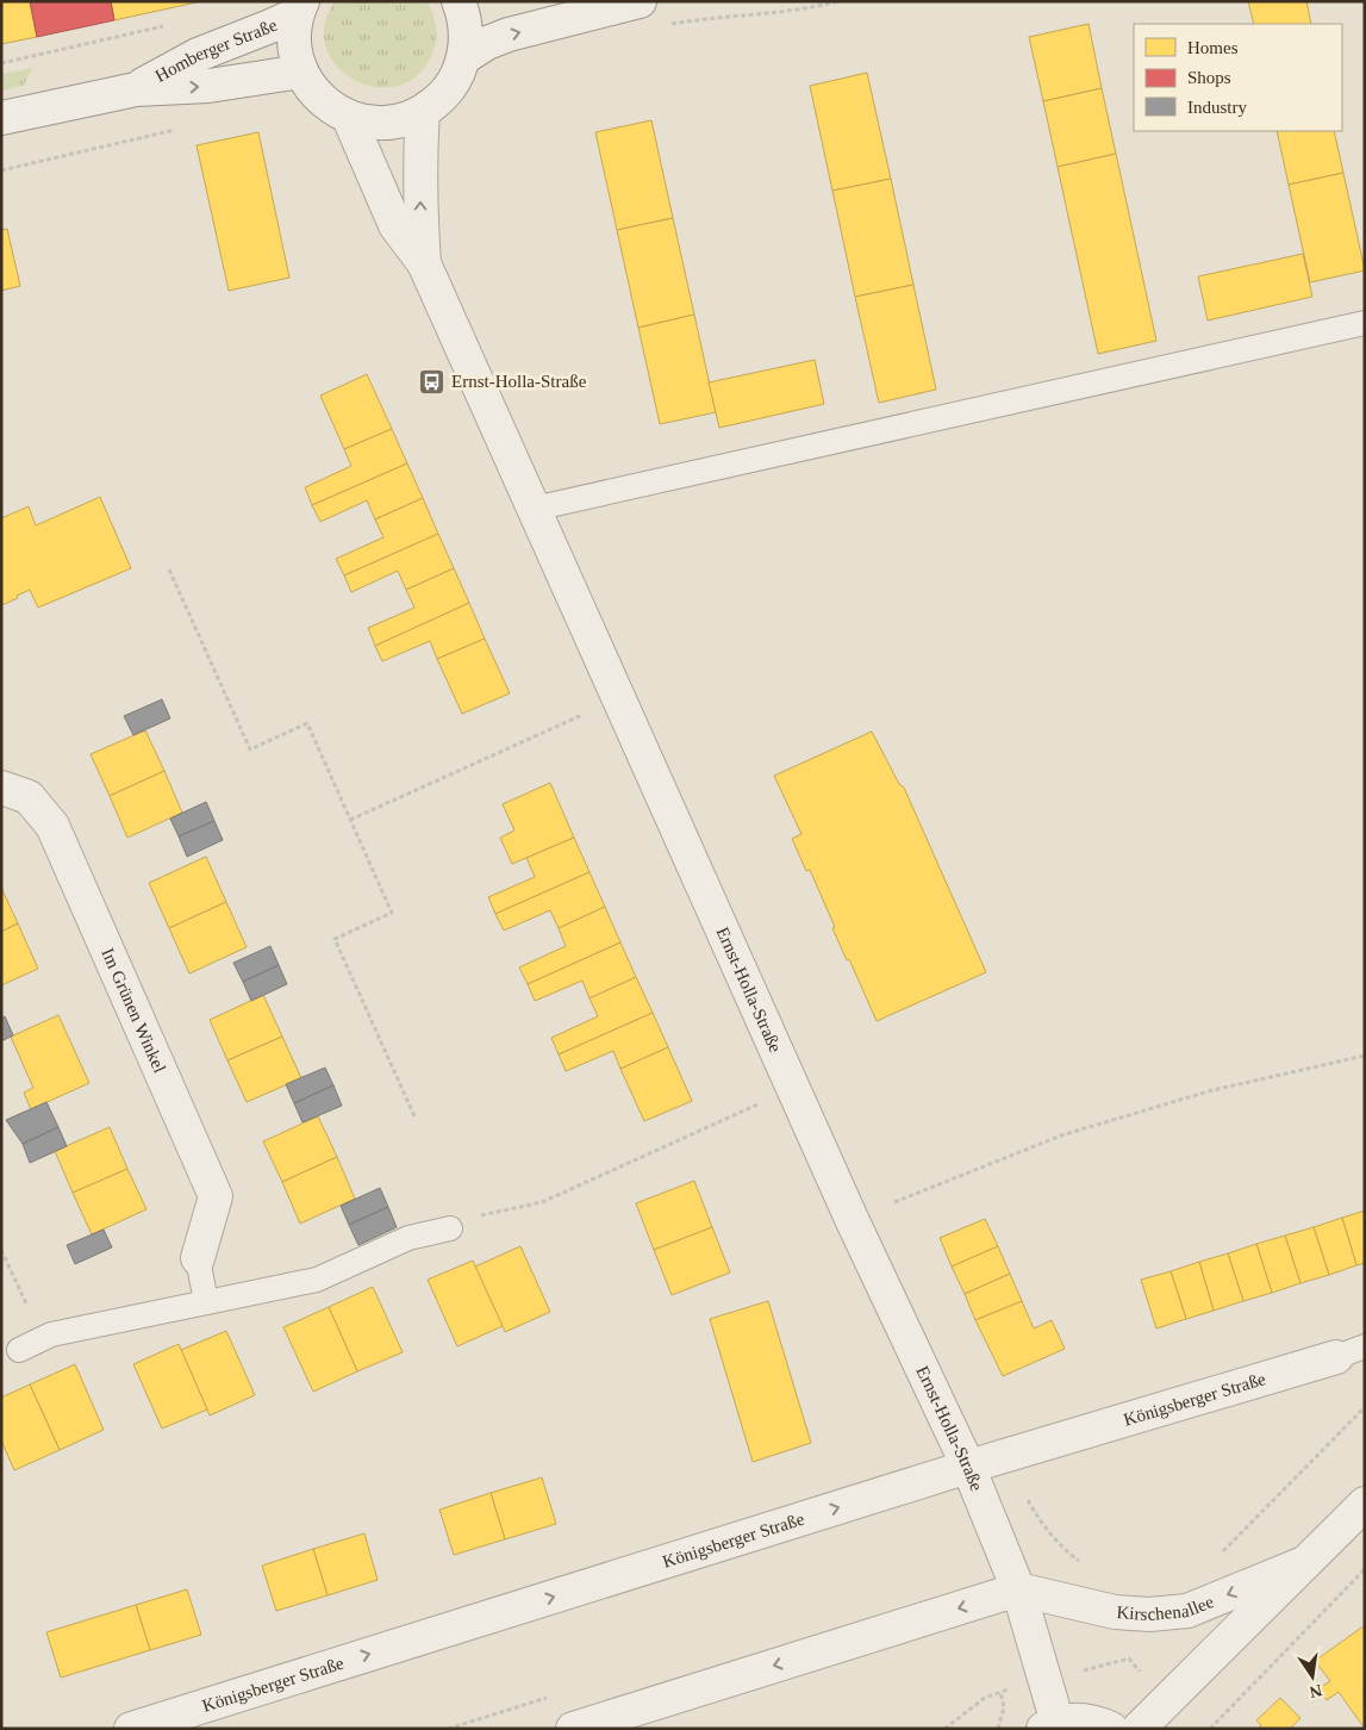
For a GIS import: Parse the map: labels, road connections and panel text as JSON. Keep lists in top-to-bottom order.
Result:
{
  "streets": {
    "street": [
      "Homberger Straße",
      "Ernst-Holla-Straße",
      "Im Grünen Winkel",
      "Königsberger Straße",
      "Kirschenallee"
    ]
  },
  "crossings": [
    ["Ernst-Holla-Straße", "Königsberger Straße"],
    ["Ernst-Holla-Straße", "Kirschenallee"]
  ],
  "one_way": ["Kirschenallee"],
  "places": {
    "bus stop": ["Ernst-Holla-Straße"]
  },
  "legend": ["Homes", "Shops", "Industry"],
  "north": "bottom"
}
